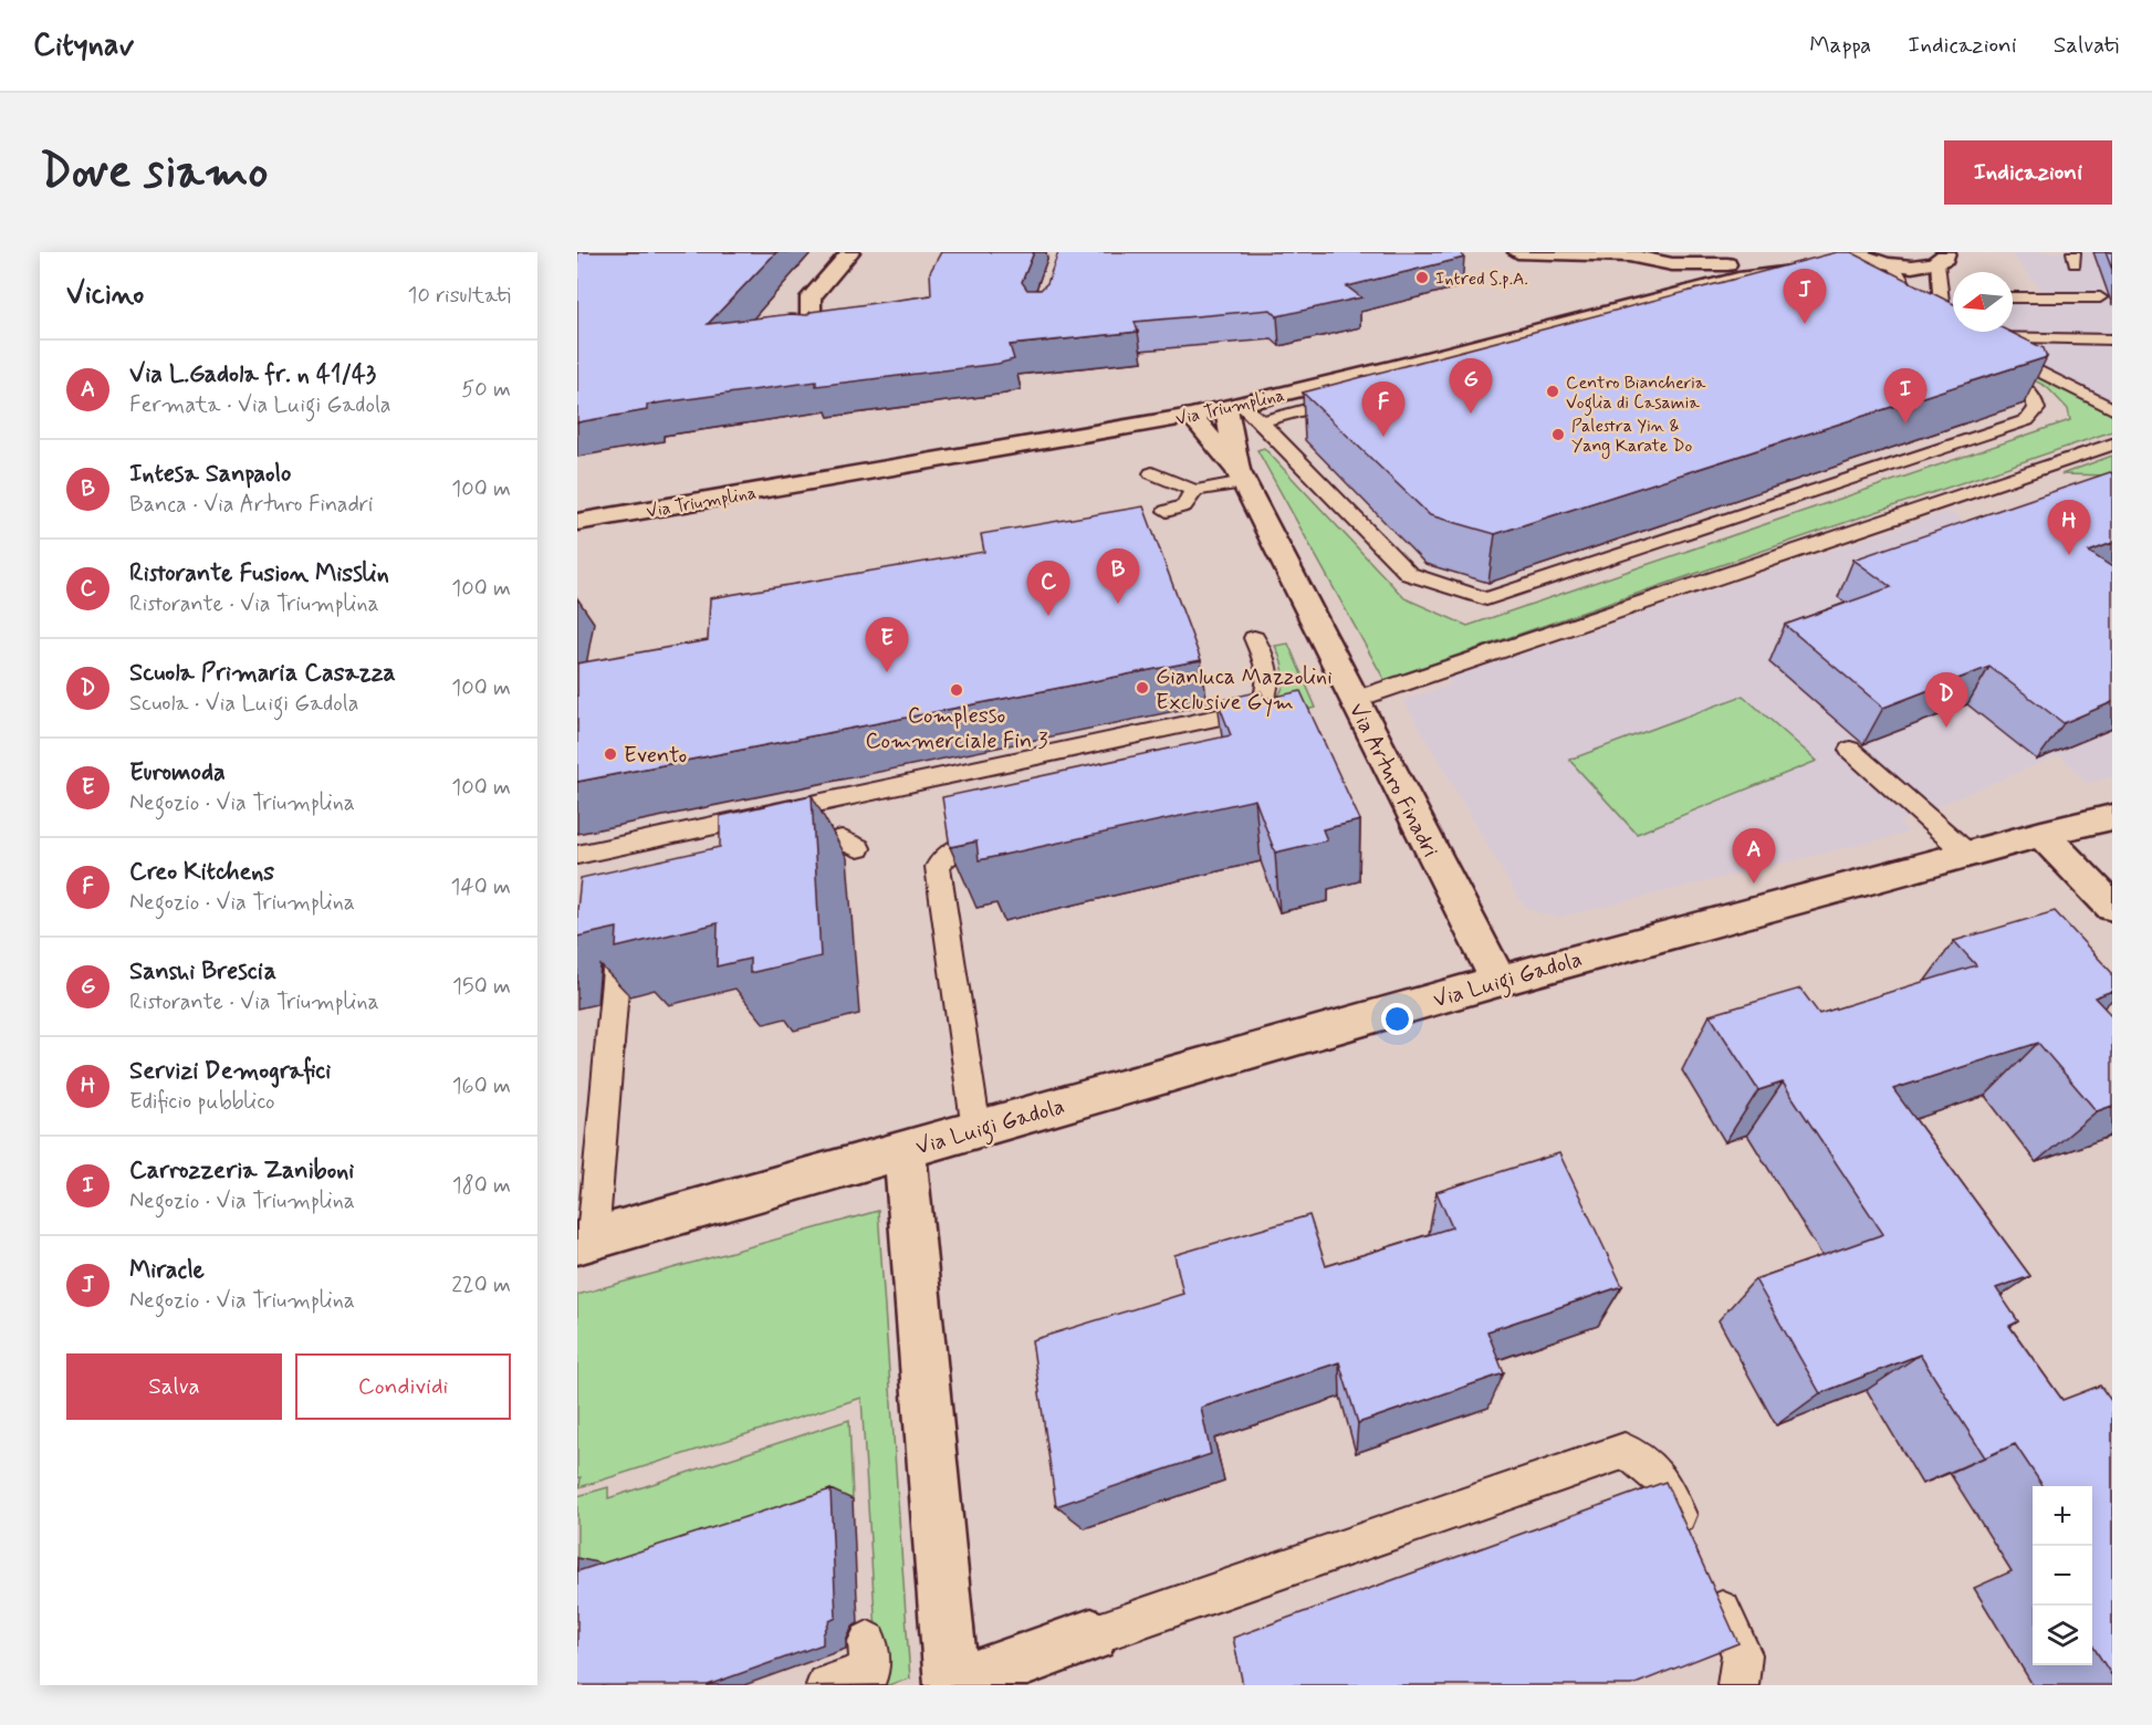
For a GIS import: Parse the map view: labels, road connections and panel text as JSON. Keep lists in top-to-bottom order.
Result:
{
  "streets": {
    "main road": ["Via Triumplina", "Via Arturo Finadri", "Via Luigi Gadola"]
  },
  "crossings": [
    ["Via Arturo Finadri", "Via Luigi Gadola"]
  ],
  "places": [
    "Intred S.p.A.",
    "Centro Biancheria Voglia di Casamia",
    "Palestra Yin & Yang Karate Do",
    "Gianluca Mazzolini Exclusive Gym",
    "Complesso Commerciale Fin 3",
    "Evento"
  ],
  "north": "left",
  "page": {
    "header": "Citynav",
    "nav": ["Mappa", "Indicazioni", "Salvati"],
    "buttons": [
      "Indicazioni",
      ["Salva", "Condividi"]
    ],
    "title": "Dove siamo",
    "heading": ["Vicino", "10 risultati"],
    "pins": [
      "J",
      "G",
      "I",
      "F",
      "H",
      "B",
      "C",
      "E",
      "D",
      "A"
    ],
    "list": [
      {
        "mark": "A",
        "name": "Via L.Gadola fr. n 41/43",
        "note": "Fermata · Via Luigi Gadola",
        "value": "50 m"
      },
      {
        "mark": "B",
        "name": "Intesa Sanpaolo",
        "note": "Banca · Via Arturo Finadri",
        "value": "100 m"
      },
      {
        "mark": "C",
        "name": "Ristorante Fusion Misslin",
        "note": "Ristorante · Via Triumplina",
        "value": "100 m"
      },
      {
        "mark": "D",
        "name": "Scuola Primaria Casazza",
        "note": "Scuola · Via Luigi Gadola",
        "value": "100 m"
      },
      {
        "mark": "E",
        "name": "Euromoda",
        "note": "Negozio · Via Triumplina",
        "value": "100 m"
      },
      {
        "mark": "F",
        "name": "Creo Kitchens",
        "note": "Negozio · Via Triumplina",
        "value": "140 m"
      },
      {
        "mark": "G",
        "name": "Sanshi Brescia",
        "note": "Ristorante · Via Triumplina",
        "value": "150 m"
      },
      {
        "mark": "H",
        "name": "Servizi Demografici",
        "note": "Edificio pubblico",
        "value": "160 m"
      },
      {
        "mark": "I",
        "name": "Carrozzeria Zaniboni",
        "note": "Negozio · Via Triumplina",
        "value": "180 m"
      },
      {
        "mark": "J",
        "name": "Miracle",
        "note": "Negozio · Via Triumplina",
        "value": "220 m"
      }
    ],
    "map_buttons": ["+", "−"]
  }
}
